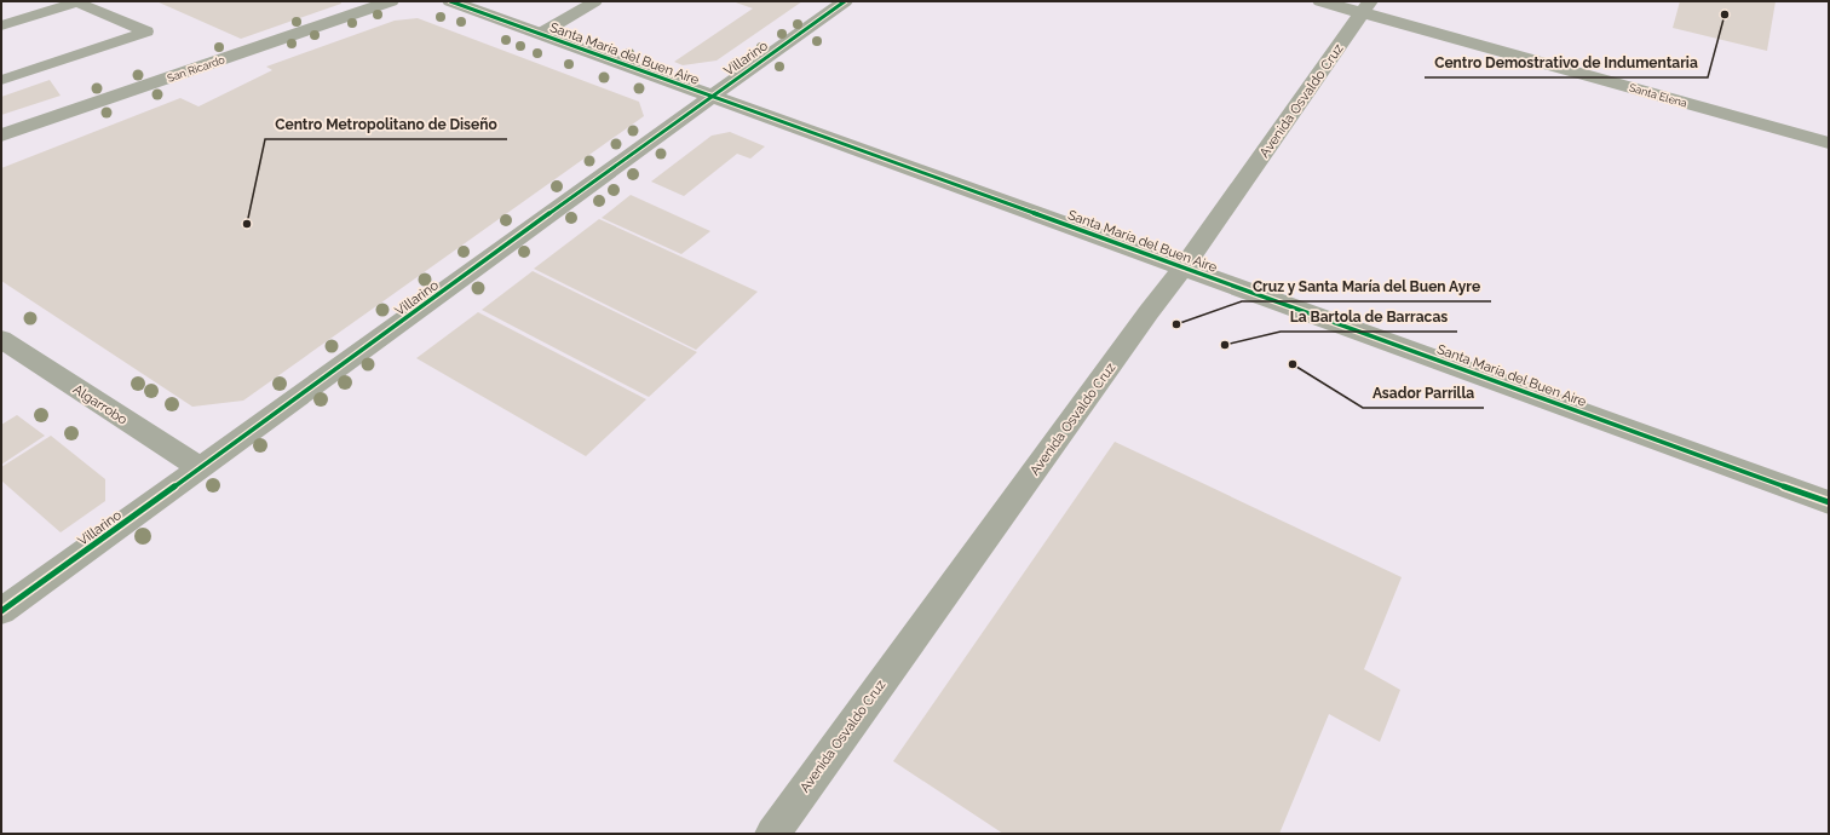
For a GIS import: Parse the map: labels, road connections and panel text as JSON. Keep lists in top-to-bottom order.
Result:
{
  "streets": {
    "street": [
      "Santa María del Buen Aire",
      "Villarino",
      "San Ricardo",
      "Santa Elena",
      "Avenida Osvaldo Cruz",
      "Algarrobo"
    ]
  },
  "crossings": [
    ["Santa María del Buen Aire", "Villarino"],
    ["Santa María del Buen Aire", "Avenida Osvaldo Cruz"],
    ["Villarino", "Algarrobo"],
    ["Santa Elena", "Avenida Osvaldo Cruz"]
  ],
  "places": [
    "Centro Demostrativo de Indumentaria",
    "Centro Metropolitano de Diseño",
    "Cruz y Santa María del Buen Ayre",
    "La Bartola de Barracas",
    "Asador Parrilla"
  ]
}
